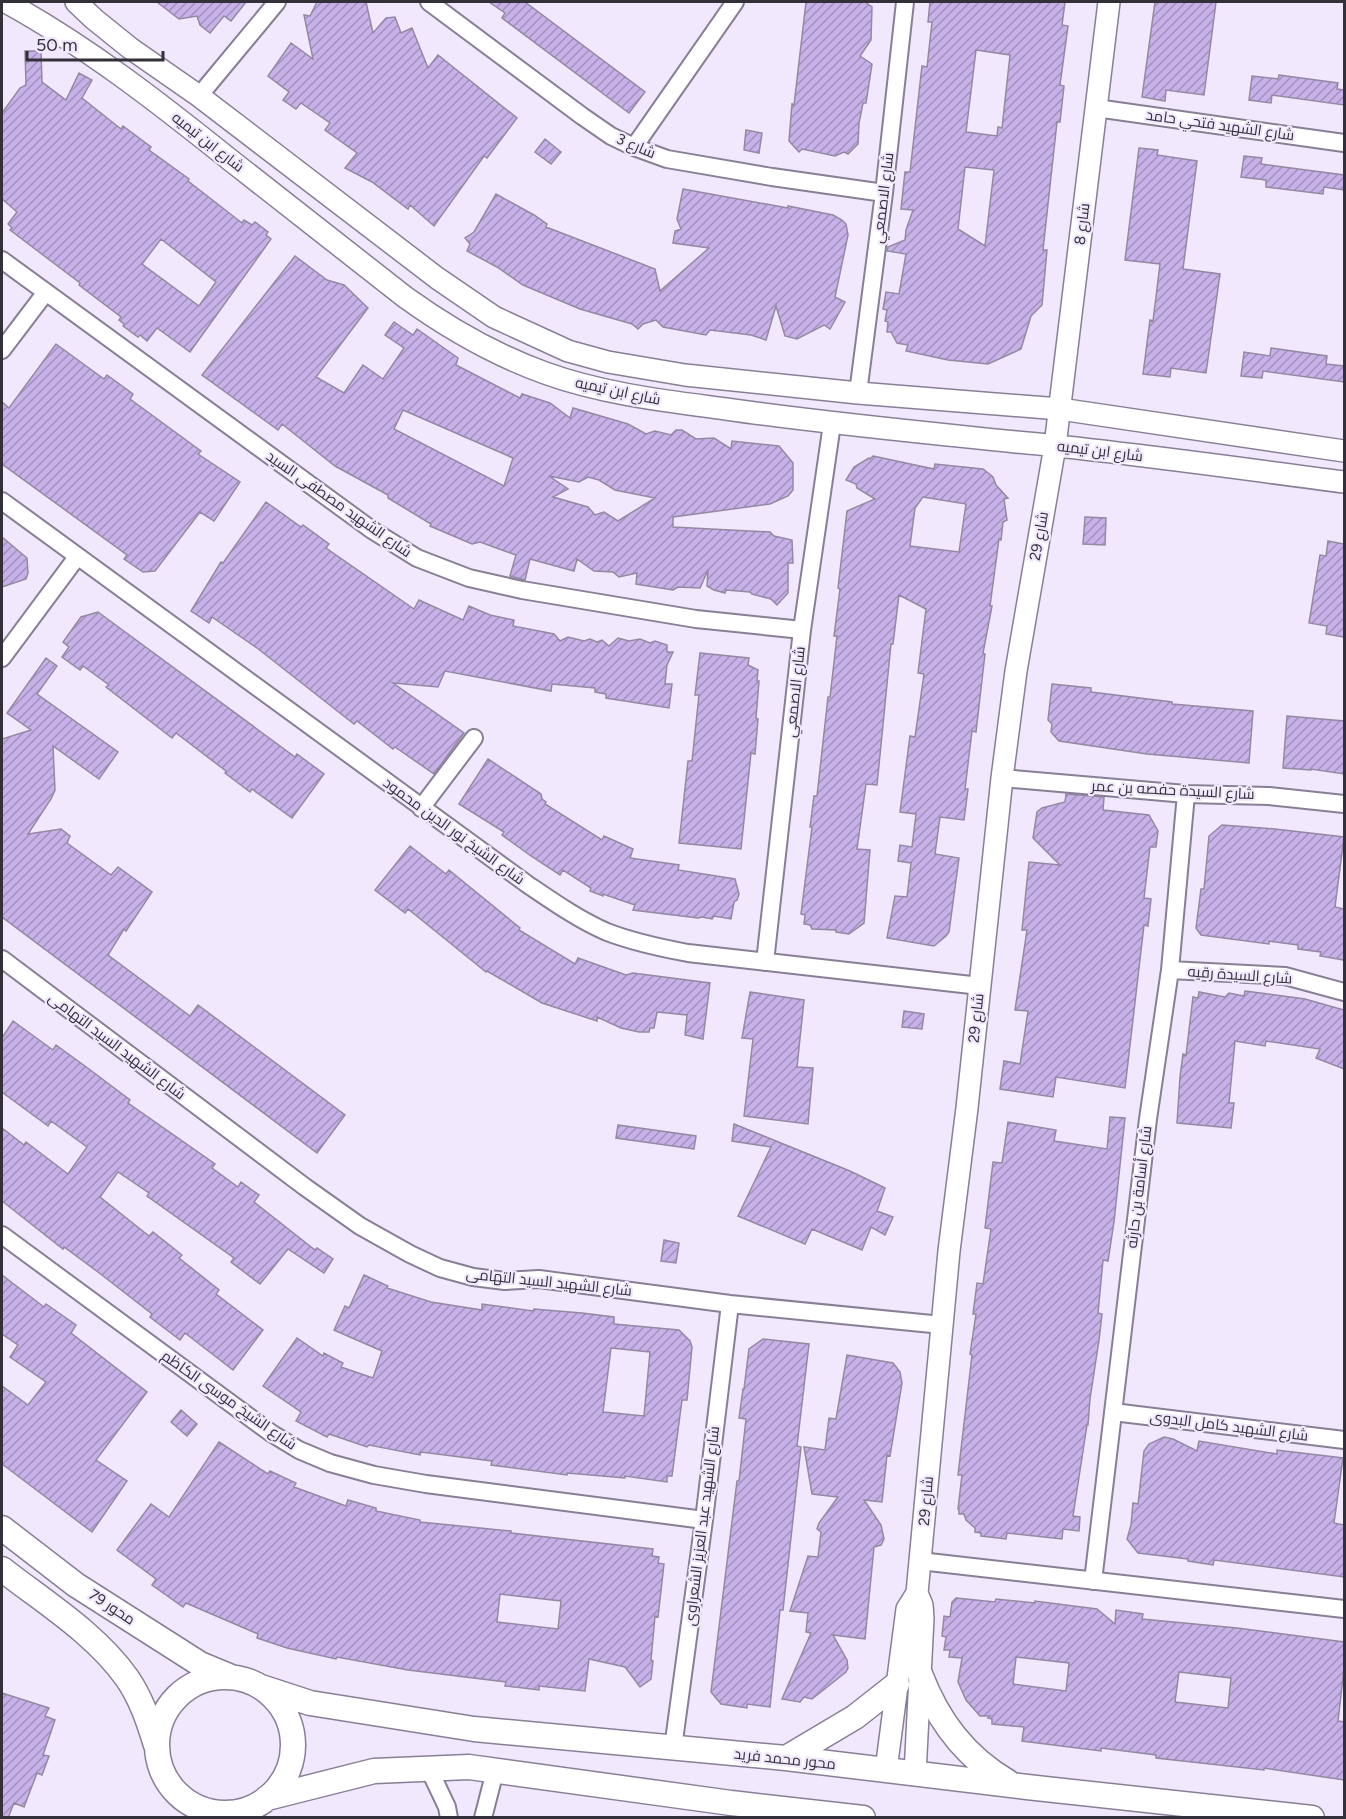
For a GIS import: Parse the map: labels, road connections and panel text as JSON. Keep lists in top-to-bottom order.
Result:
{
  "streets": {
    "main road": ["محور 79", "محور محمد فريد"],
    "street": [
      "شارع الشهيد فتحي حامد",
      "شارع ابن تيميه",
      "شارع 3",
      "شارع الاصمعي",
      "شارع 8",
      "شارع الشهيد مصطفى السيد",
      "شارع 29",
      "شارع السيدة حفصه بن عمر",
      "شارع الشيخ نور الدين محمود",
      "شارع السيدة رقيه",
      "شارع الشهيد السيد التهامى",
      "شارع أسامة بن حارثه",
      "شارع الشيخ موسى الكاظم",
      "شارع الشهيد كامل البدوى",
      "شارع الشهيد عبد العزيز الشعراوى"
    ]
  },
  "crossings": [
    ["شارع الشهيد فتحي حامد", "شارع 8"],
    ["شارع ابن تيميه", "شارع الاصمعي"],
    ["شارع ابن تيميه", "شارع 8"],
    ["شارع ابن تيميه", "شارع 29"],
    ["شارع 3", "شارع الاصمعي"],
    ["شارع الاصمعي", "شارع الشهيد مصطفى السيد"],
    ["شارع الاصمعي", "شارع الشيخ نور الدين محمود"],
    ["شارع 8", "شارع 29"],
    ["شارع 29", "شارع السيدة حفصه بن عمر"],
    ["شارع 29", "شارع الشيخ نور الدين محمود"],
    ["شارع 29", "شارع الشهيد السيد التهامى"],
    ["شارع 29", "محور محمد فريد"],
    ["شارع السيدة حفصه بن عمر", "شارع أسامة بن حارثه"],
    ["شارع السيدة رقيه", "شارع أسامة بن حارثه"],
    ["شارع الشهيد السيد التهامى", "شارع الشهيد عبد العزيز الشعراوى"],
    ["شارع أسامة بن حارثه", "شارع الشهيد كامل البدوى"],
    ["شارع الشيخ موسى الكاظم", "شارع الشهيد عبد العزيز الشعراوى"],
    ["شارع الشهيد عبد العزيز الشعراوى", "محور محمد فريد"],
    ["محور 79", "محور محمد فريد"]
  ],
  "scale_bar": "50 m"
}
